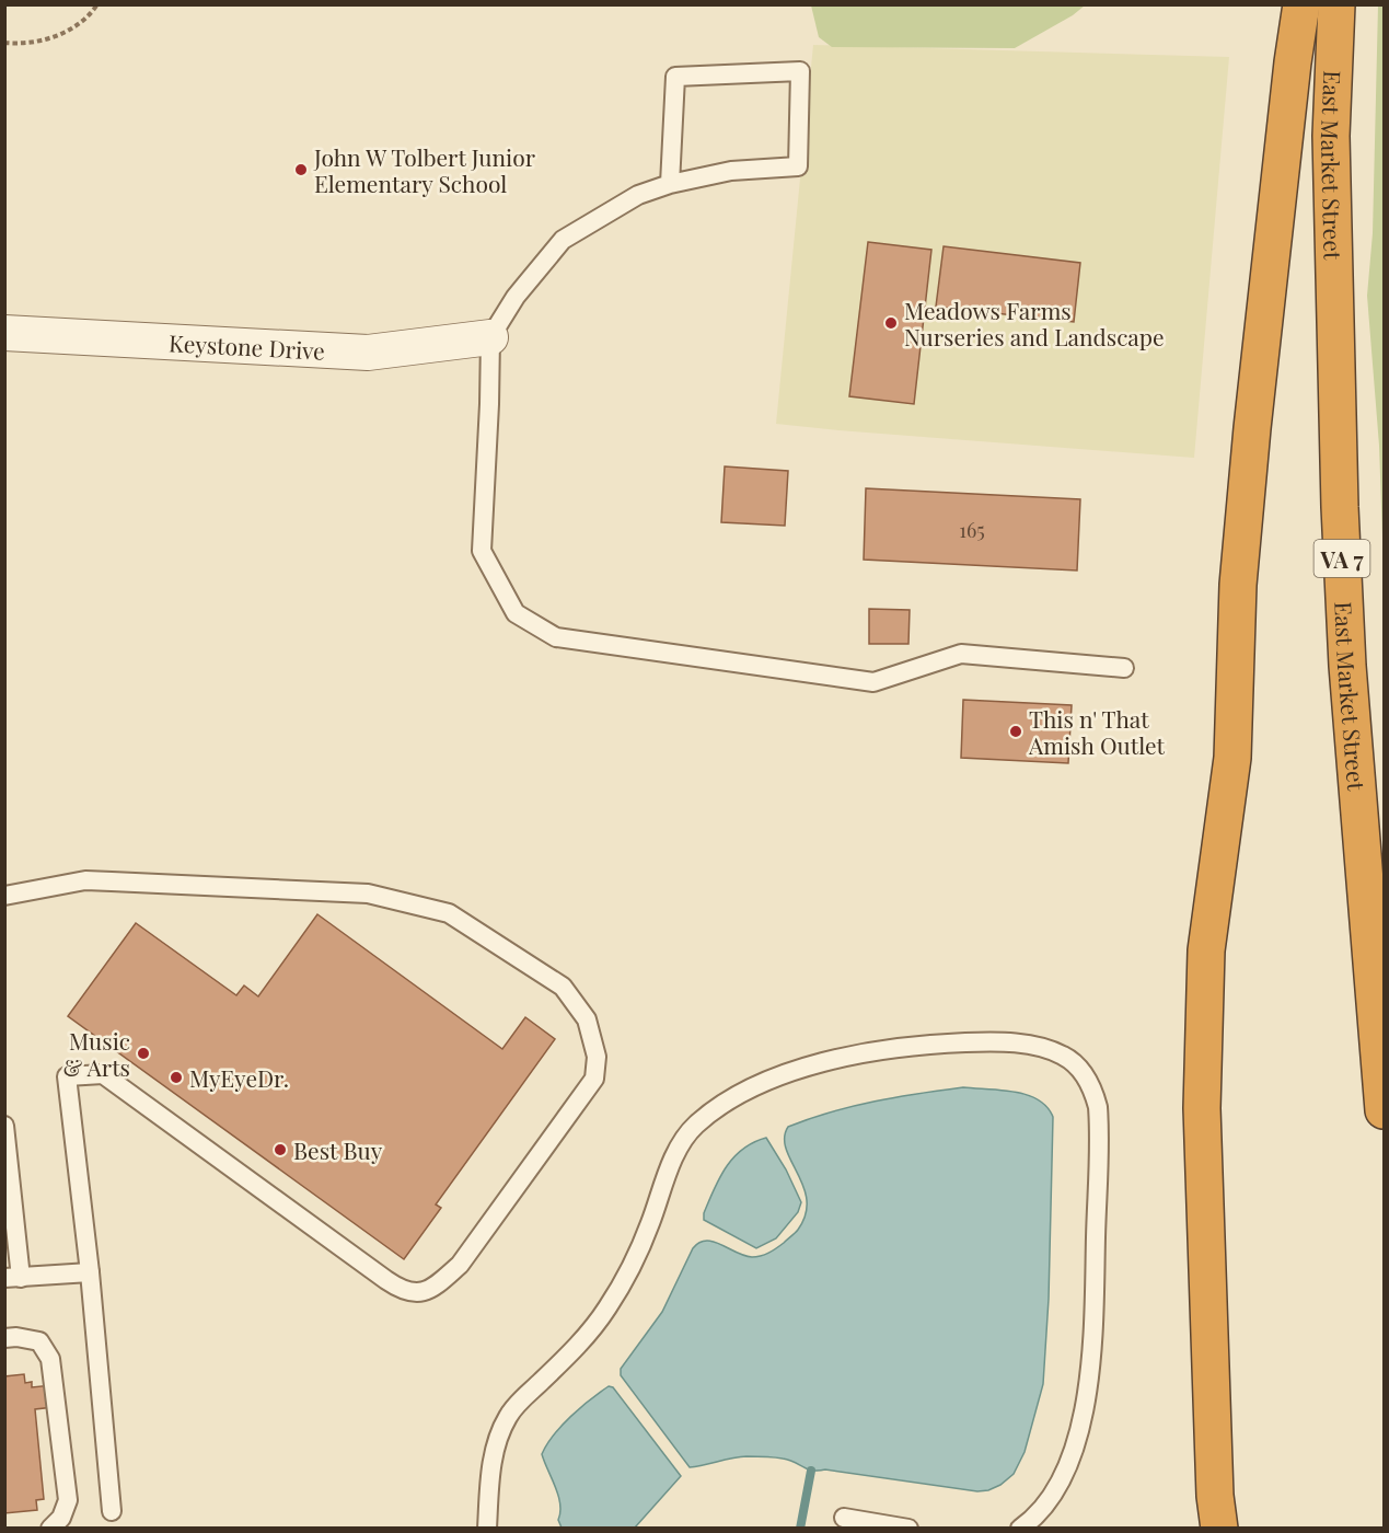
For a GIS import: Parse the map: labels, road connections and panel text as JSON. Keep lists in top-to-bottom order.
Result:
{
  "streets": {
    "highway": ["East Market Street", "VA 7"],
    "street": ["Keystone Drive"]
  },
  "places": [
    "John W Tolbert Junior Elementary School",
    "Meadows Farms Nurseries and Landscape",
    "This n' That Amish Outlet",
    "Music & Arts",
    "MyEyeDr.",
    "Best Buy"
  ],
  "house_numbers": ["165"]
}
